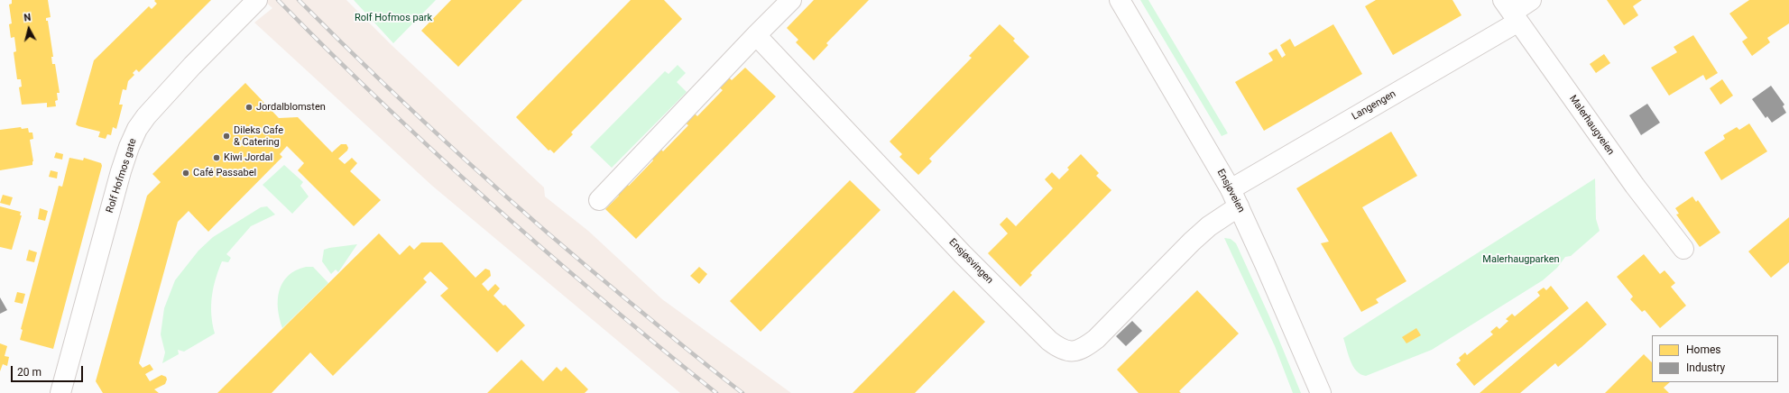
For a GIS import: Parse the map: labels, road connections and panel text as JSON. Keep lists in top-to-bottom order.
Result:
{
  "streets": {
    "street": [
      "Langengen",
      "Malerhaugveien",
      "Rolf Hofmos gate",
      "Ensjøveien",
      "Ensjøsvingen"
    ]
  },
  "crossings": [
    ["Langengen", "Malerhaugveien"],
    ["Langengen", "Ensjøveien"],
    ["Langengen", "Ensjøsvingen"],
    ["Ensjøveien", "Ensjøsvingen"]
  ],
  "parks": ["Rolf Hofmos park", "Malerhaugparken"],
  "places": [
    "Jordalblomsten",
    "Dileks Cafe & Catering",
    "Kiwi Jordal",
    "Café Passabel"
  ],
  "legend": ["Homes", "Industry"],
  "scale_bar": "20 m",
  "north": "top"
}
